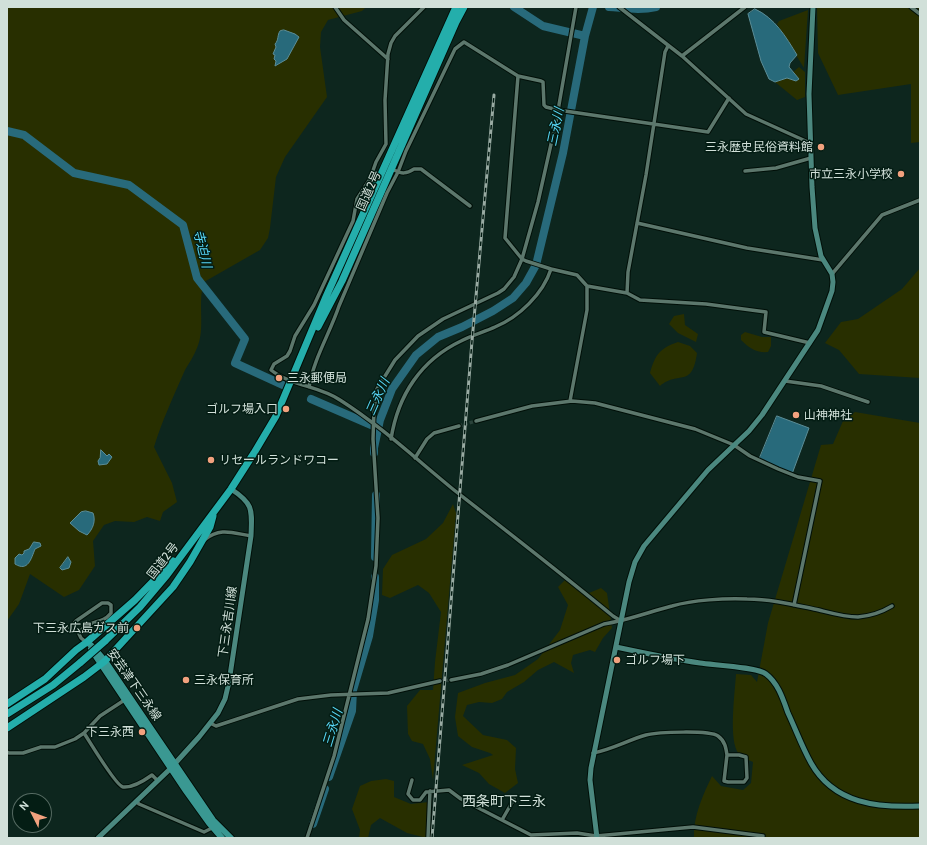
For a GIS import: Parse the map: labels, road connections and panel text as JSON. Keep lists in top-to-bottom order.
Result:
{
  "streets": {
    "highway": ["国道2号"],
    "main road": ["安芸津下三永線"],
    "street": ["下三永吉川線"]
  },
  "crossings": [
    ["国道2号", "下三永吉川線"],
    ["下三永吉川線", "安芸津下三永線"]
  ],
  "districts": ["西条町下三永"],
  "water": ["三永川", "寺迫川"],
  "places": [
    "三永歴史民俗資料館",
    "市立三永小学校",
    "三永郵便局",
    "ゴルフ場入口",
    "山神神社",
    "リセールランドワコー",
    "下三永広島ガス前",
    "ゴルフ場下",
    "三永保育所",
    "下三永西"
  ],
  "north": "top left"
}
